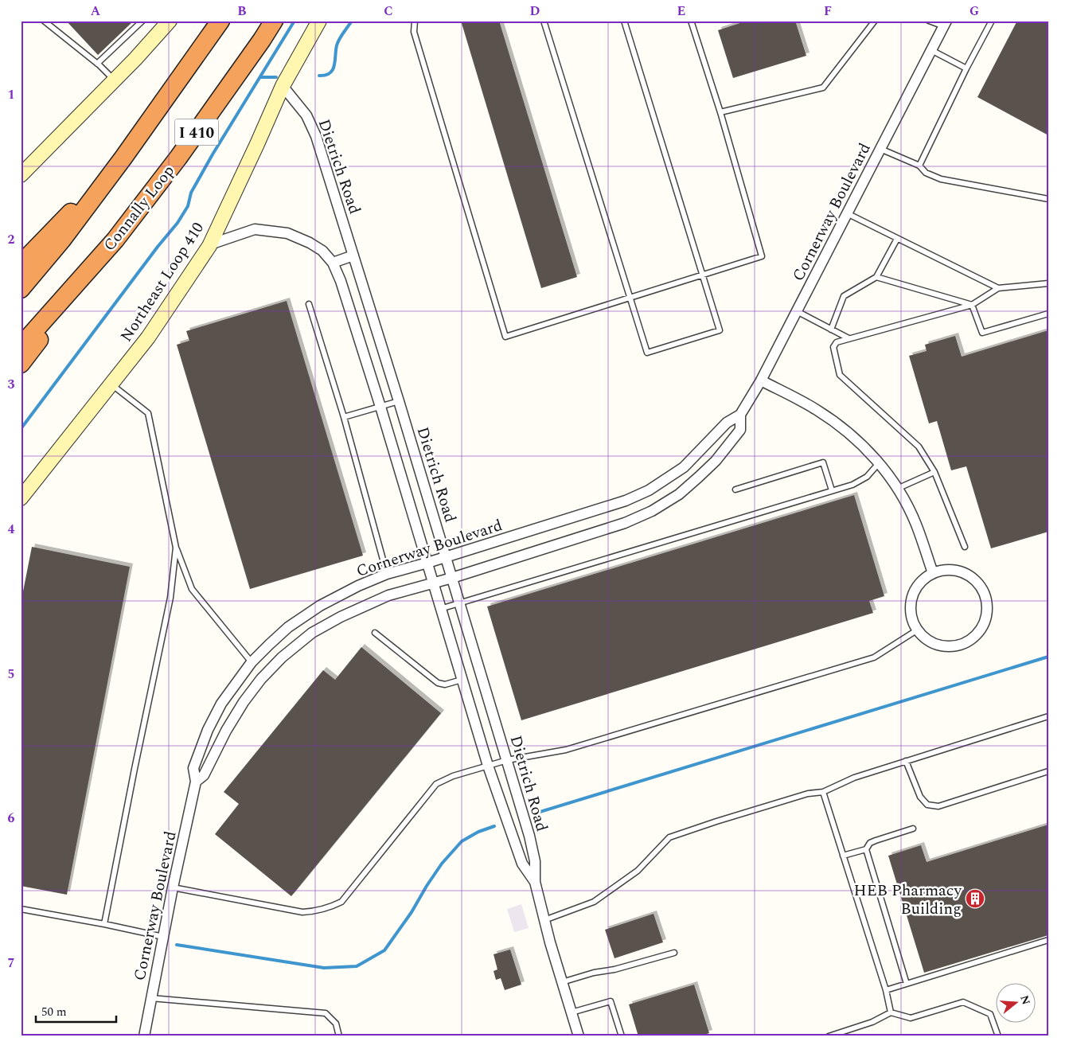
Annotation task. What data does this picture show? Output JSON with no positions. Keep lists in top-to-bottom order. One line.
{"streets":{"highway":["I 410","Connally Loop"],"main road":["Northeast Loop 410"],"street":["Dietrich Road","Cornerway Boulevard"]},"crossings":[["Dietrich Road","Cornerway Boulevard"],["Dietrich Road","Northeast Loop 410"]],"places":{"building":["HEB Pharmacy Building"]},"scale_bar":"50 m","north":"right","grid":{"columns":["A","B","C","D","E","F","G"],"rows":["1","2","3","4","5","6","7"]}}
